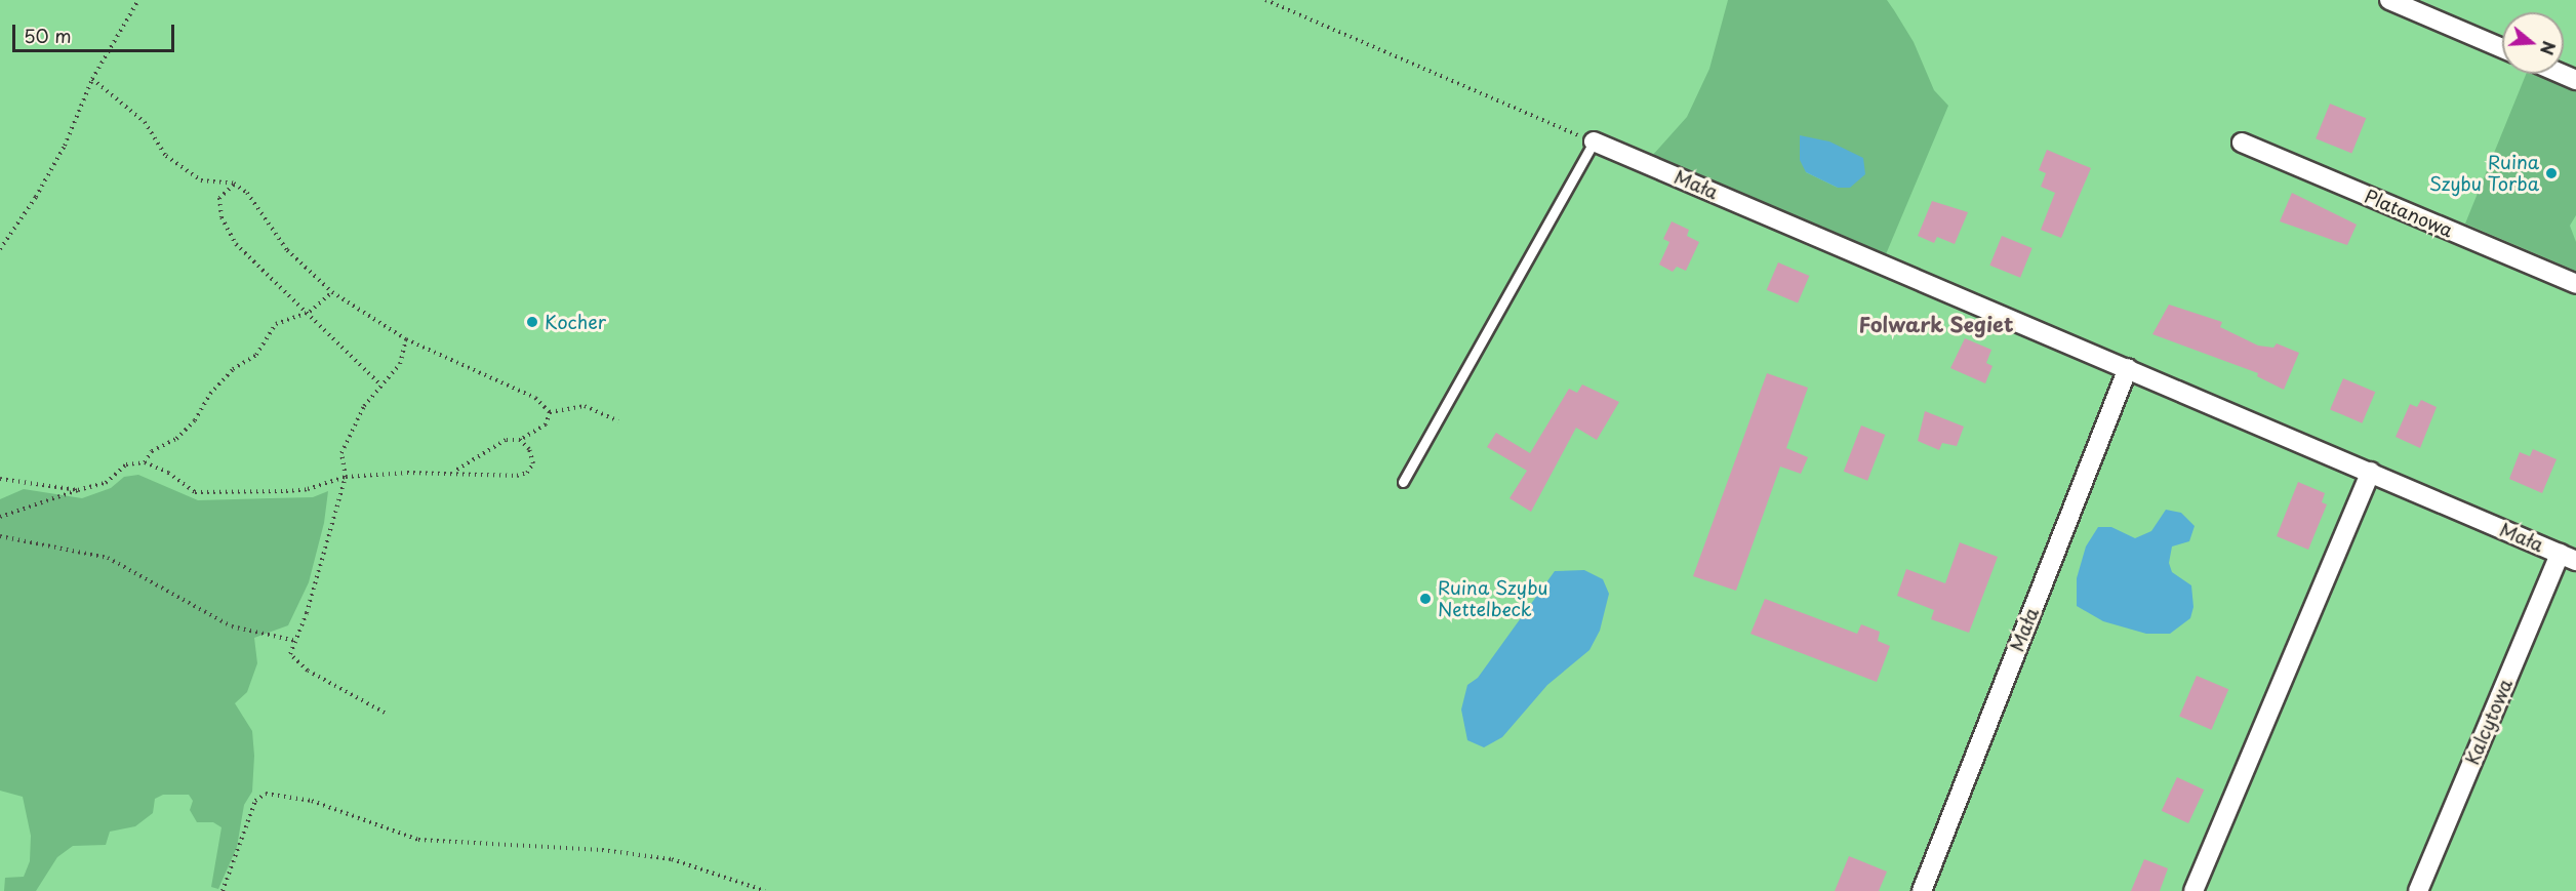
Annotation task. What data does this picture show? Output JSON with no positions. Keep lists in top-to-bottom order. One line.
{"streets":{"street":["Mała","Platanowa","Kalcytowa"]},"crossings":[["Mała","Kalcytowa"]],"districts":["Folwark Segiet"],"places":["Ruina Szybu Torba","Kocher","Ruina Szybu Nettelbeck"],"scale_bar":"50 m","north":"right"}
